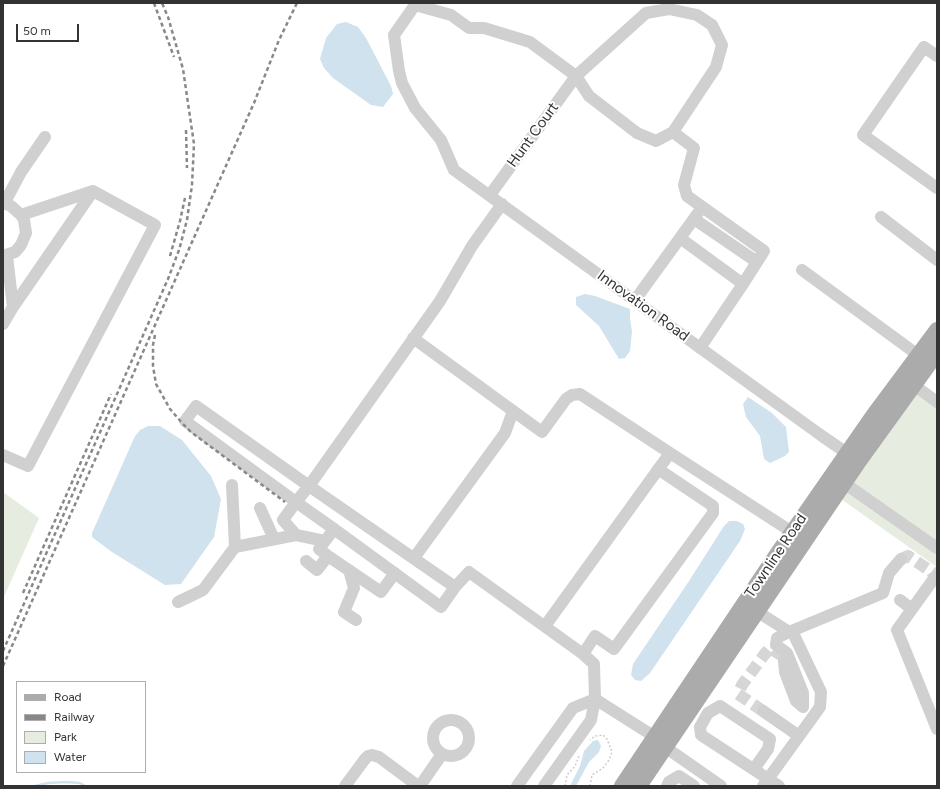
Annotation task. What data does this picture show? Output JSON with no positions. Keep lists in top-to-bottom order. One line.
{"streets":{"main road":["Townline Road"],"street":["Hunt Court","Innovation Road"]},"crossings":[["Hunt Court","Innovation Road"],["Innovation Road","Townline Road"]],"legend":["Road","Railway","Park","Water"],"scale_bar":"50 m"}
